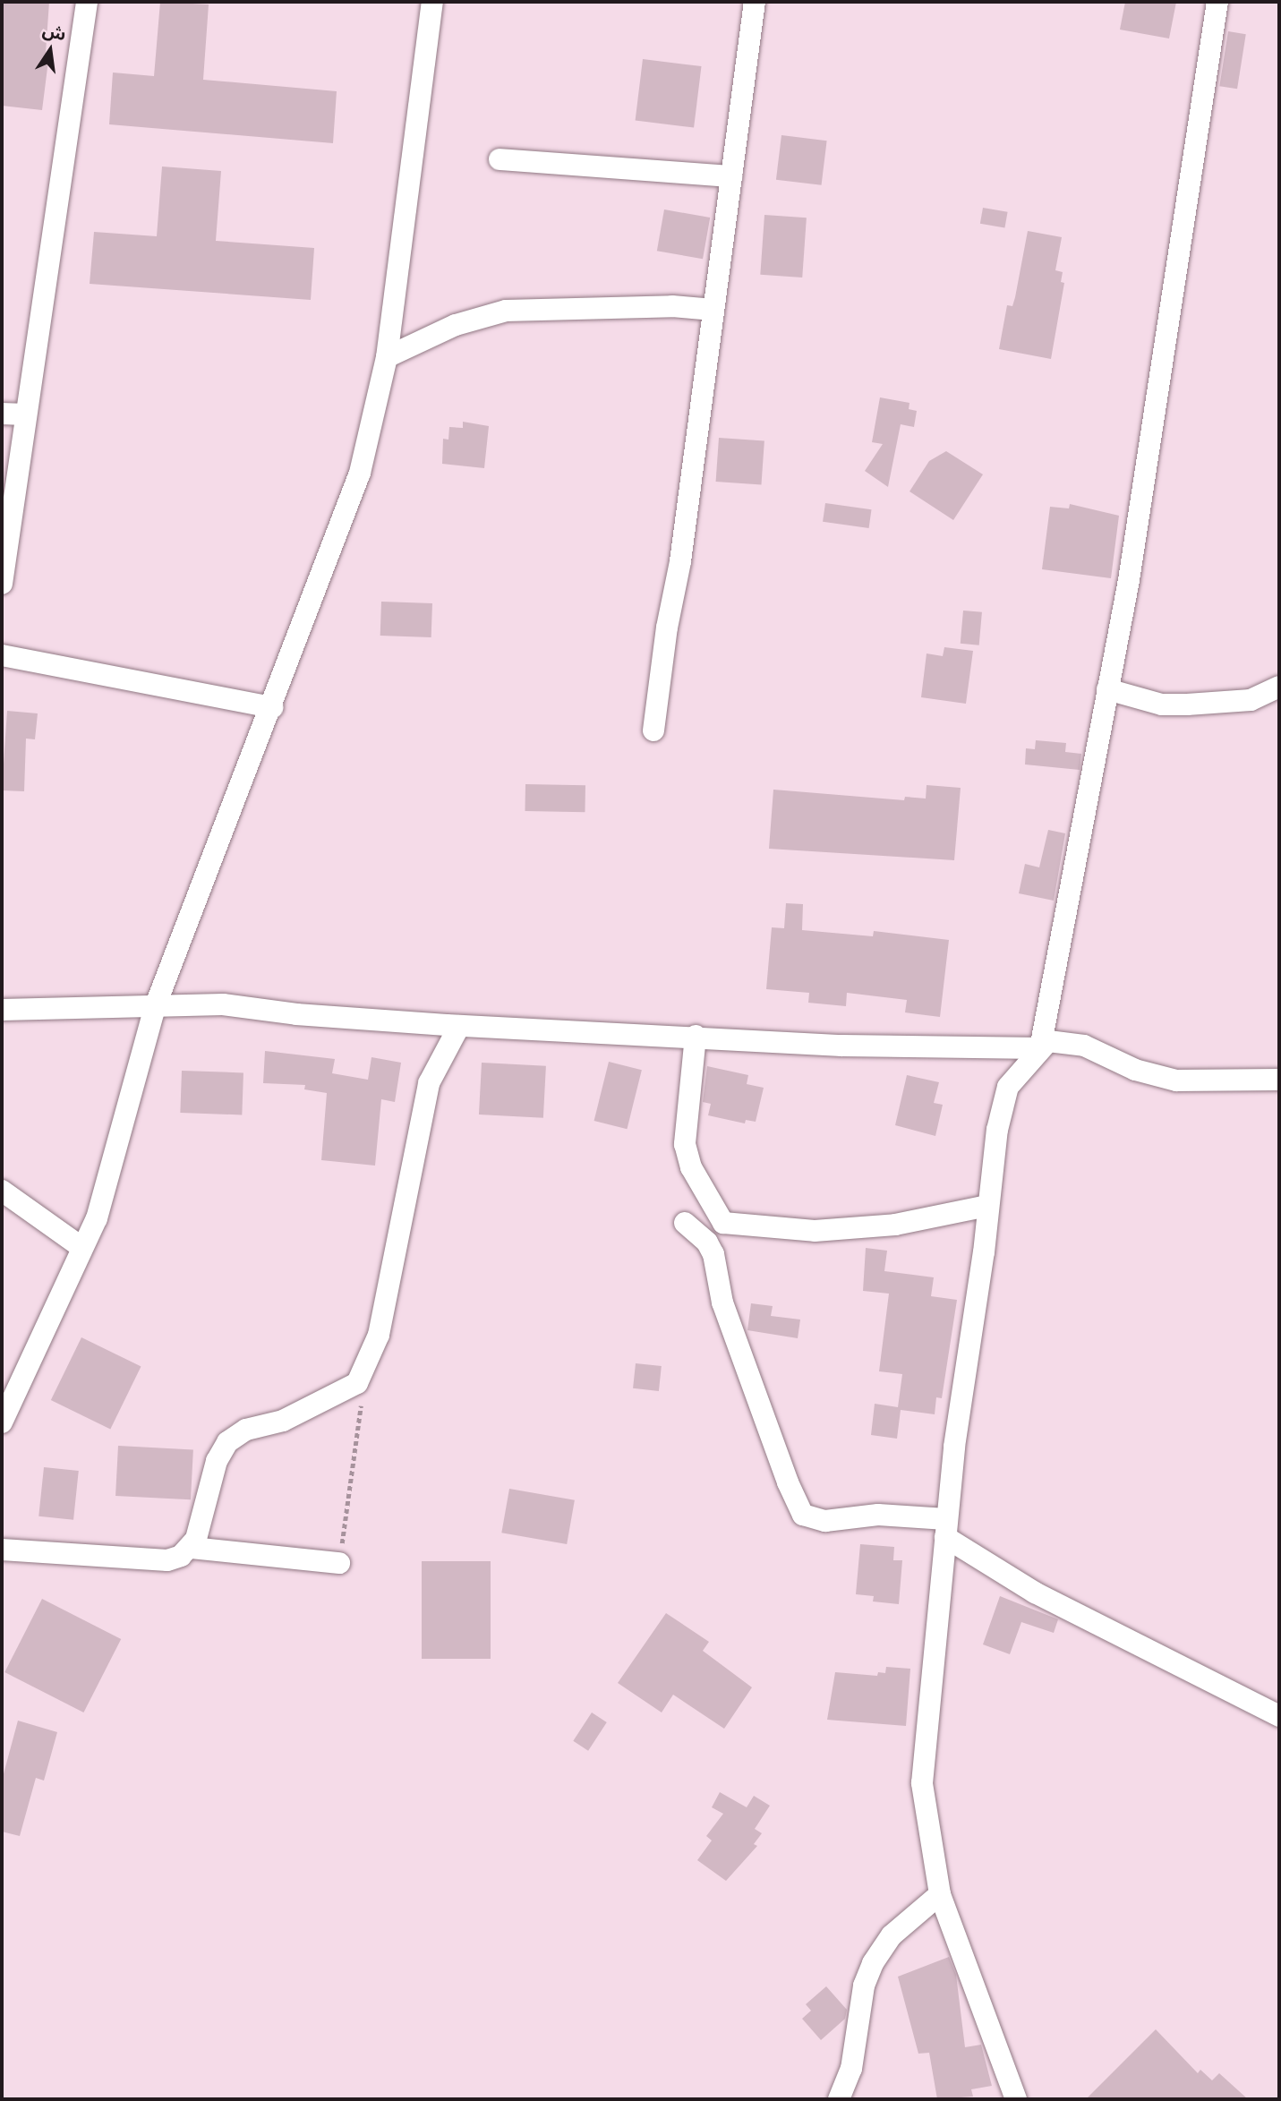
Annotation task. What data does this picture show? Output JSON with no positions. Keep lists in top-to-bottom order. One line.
{"north":"top"}
